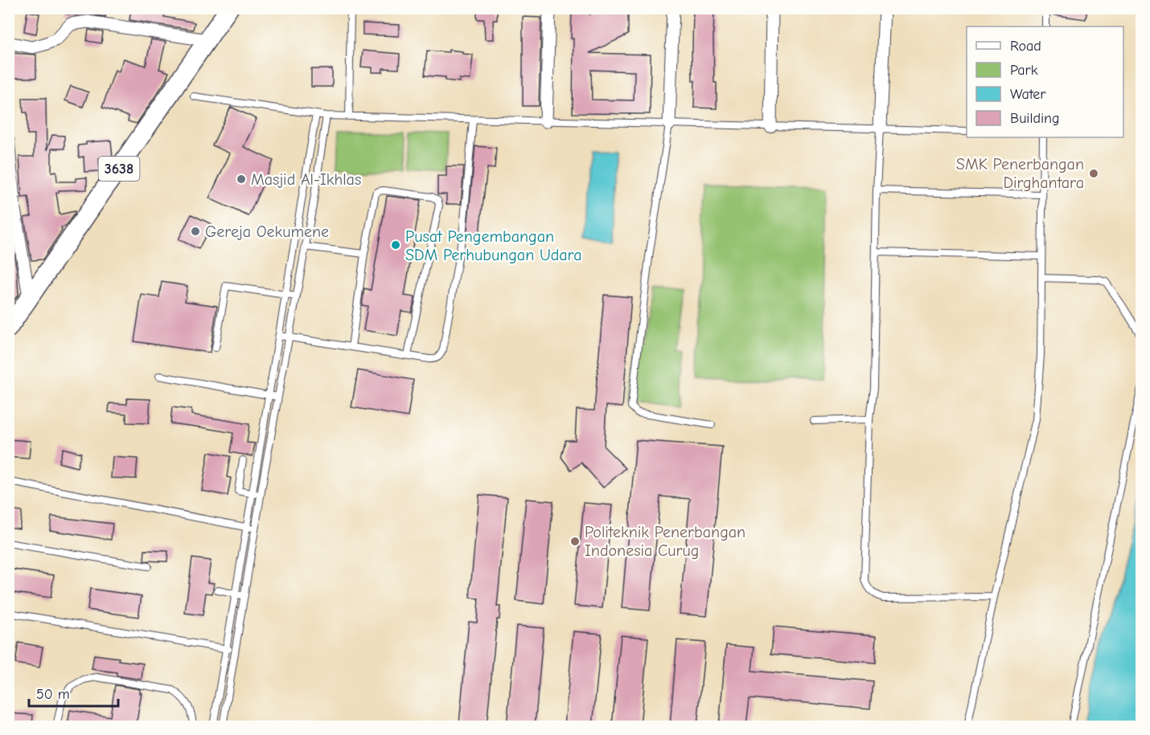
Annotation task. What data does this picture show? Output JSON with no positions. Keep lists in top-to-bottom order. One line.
{"streets":{"main road":["3638"]},"places":["SMK Penerbangan Dirghantara","Masjid Al-Ikhlas","Gereja Oekumene","Pusat Pengembangan SDM Perhubungan Udara","Politeknik Penerbangan Indonesia Curug"],"legend":["Road","Park","Water","Building"],"scale_bar":"50 m"}
